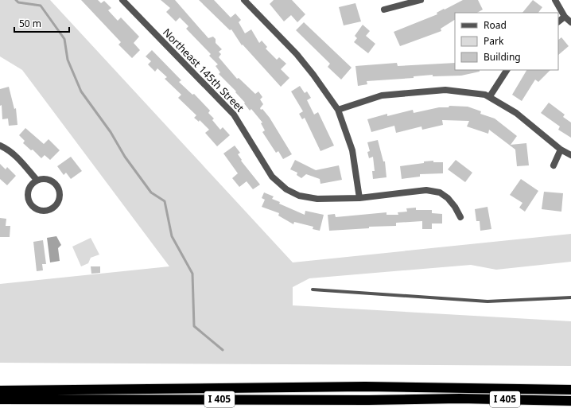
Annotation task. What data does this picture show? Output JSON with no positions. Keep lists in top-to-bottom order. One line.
{"streets":{"highway":["I 405"],"street":["Northeast 145th Street"]},"legend":["Road","Park","Building"],"scale_bar":"50 m"}
